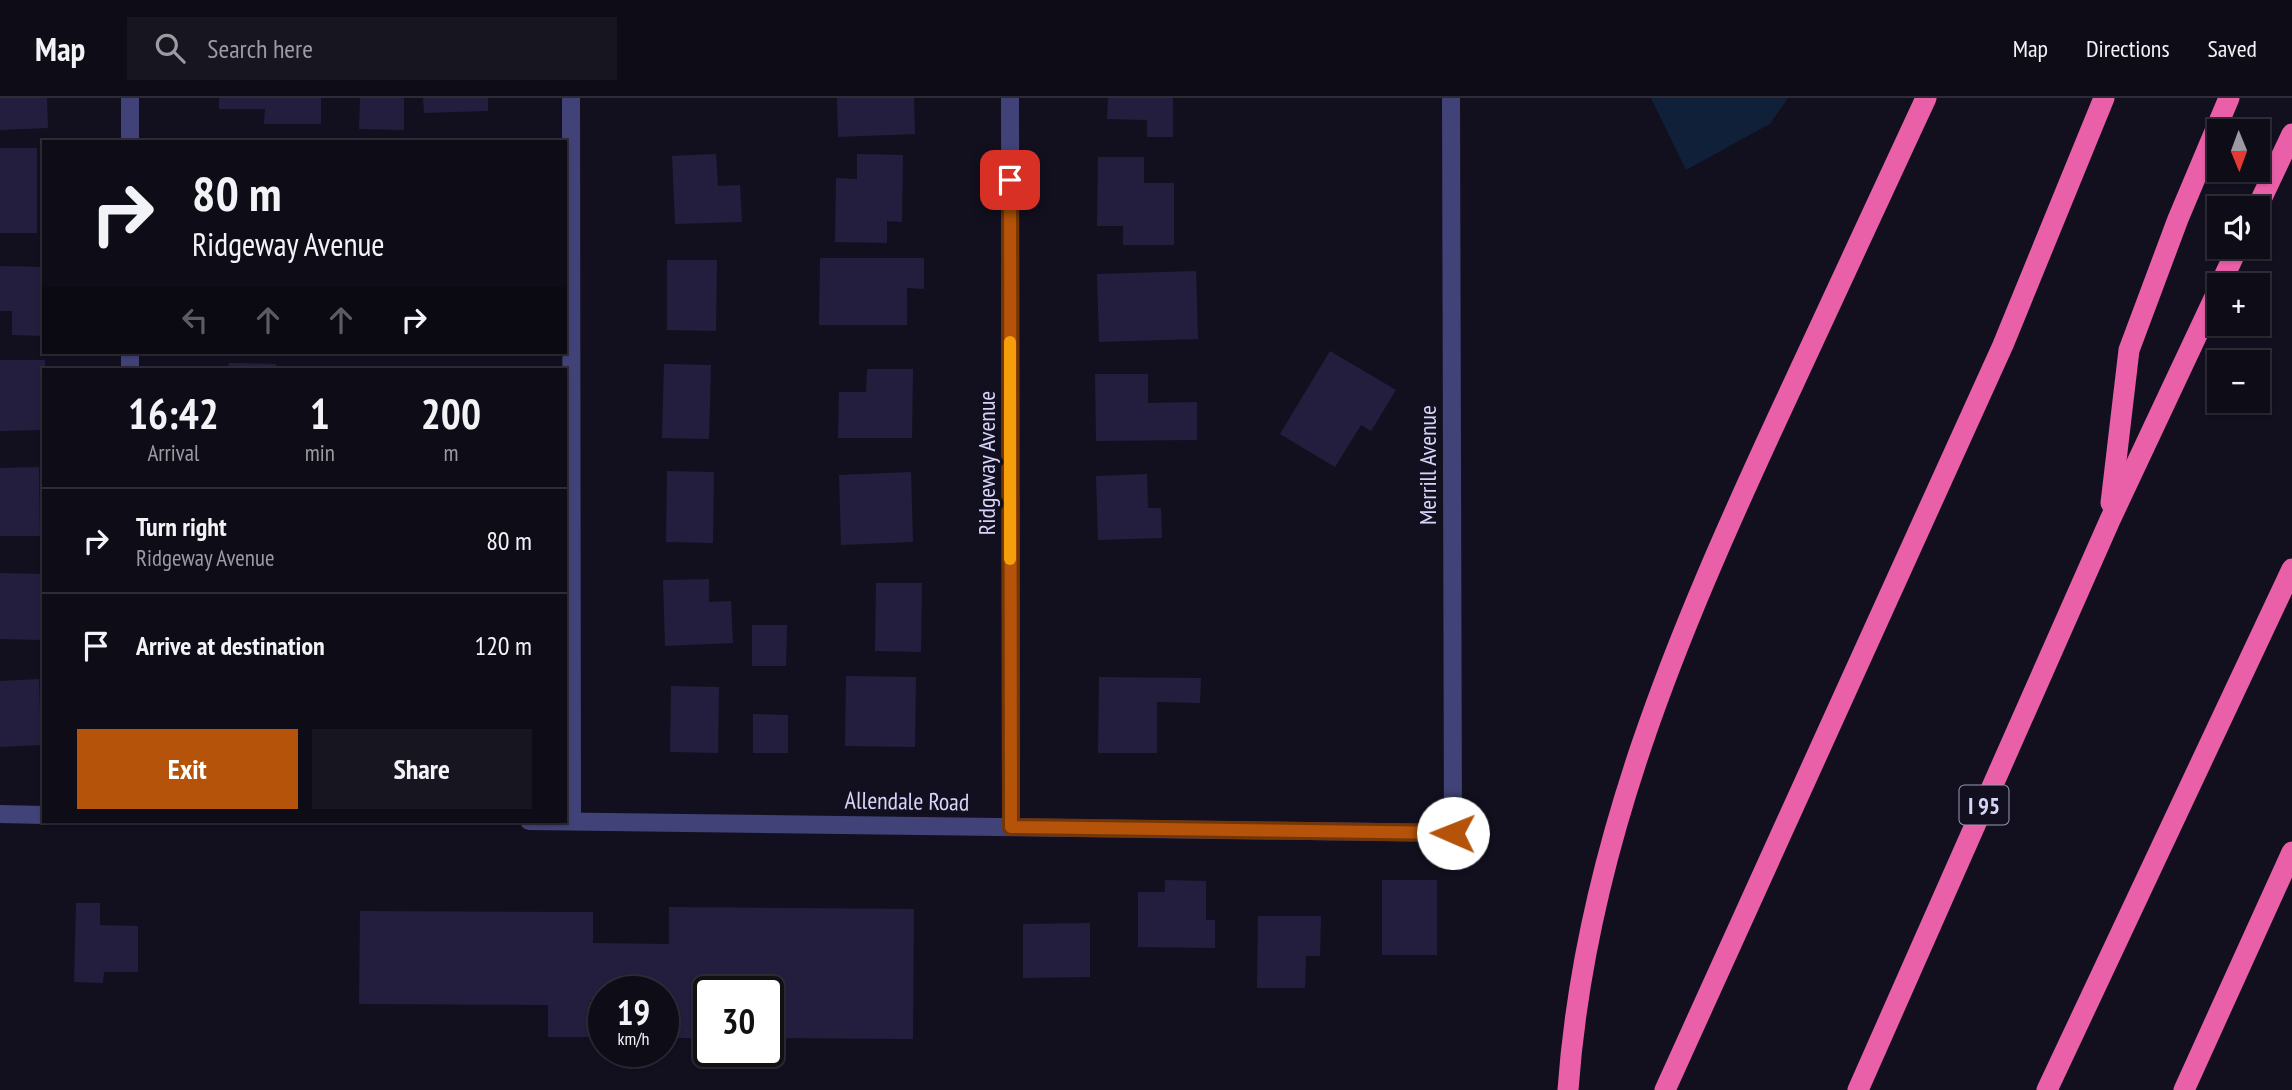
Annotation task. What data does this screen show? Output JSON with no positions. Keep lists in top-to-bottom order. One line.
{"streets":{"highway":["I 95"],"street":["Ridgeway Avenue","Merrill Avenue","Allendale Road"]},"crossings":[["Ridgeway Avenue","Allendale Road"],["Merrill Avenue","Allendale Road"]],"north":"bottom","page":{"header":"Map","search":"Search here","nav":["Map","Directions","Saved"],"map_buttons":["+","−"],"turn":["80 m","Ridgeway Avenue"],"eta":["16:42","Arrival","1","min","200","m"],"list":[{"name":"Turn right","note":"Ridgeway Avenue","value":"80 m"},{"name":"Arrive at destination","value":"120 m"}],"buttons":["Exit","Share"],"speed":"19 km/h","limit":"30"}}
